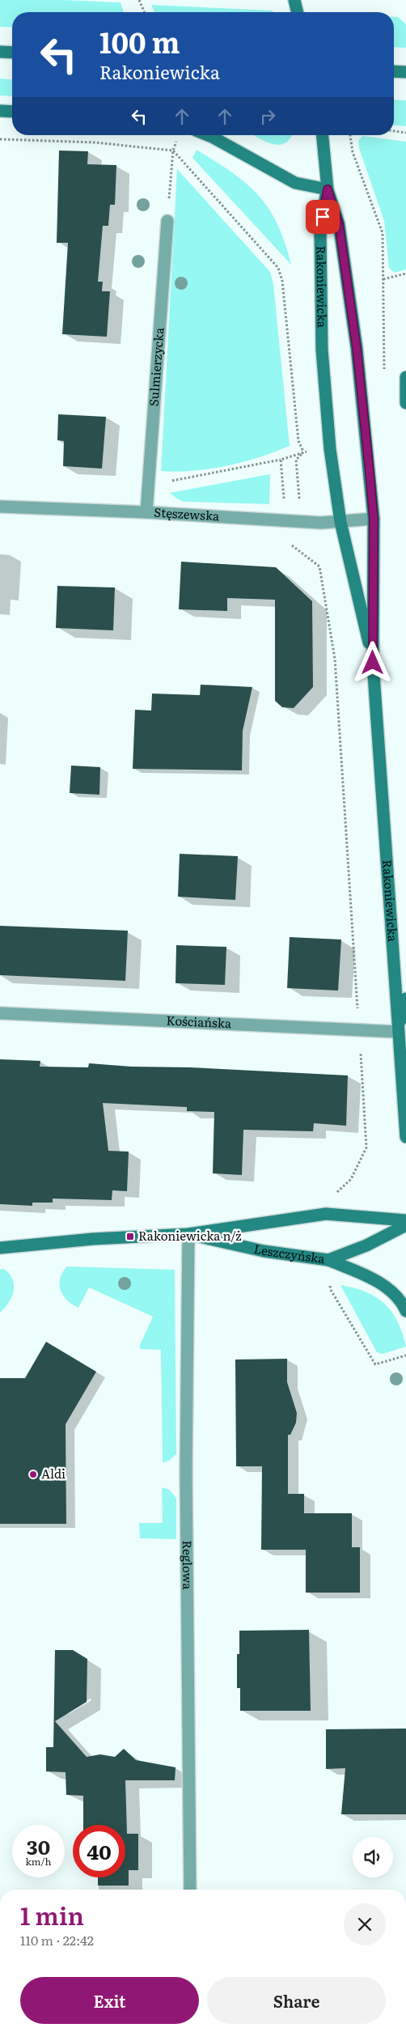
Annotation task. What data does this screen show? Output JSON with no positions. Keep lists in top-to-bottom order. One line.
{"streets":{"street":["Rakoniewicka","Sulmierzycka","Stęszewska","Kościańska","Leszczyńska","Reglowa"]},"crossings":[["Rakoniewicka","Stęszewska"],["Rakoniewicka","Kościańska"],["Sulmierzycka","Stęszewska"],["Leszczyńska","Reglowa"]],"places":{"transit":["Rakoniewicka n/ż"],"other":["Aldi"]},"page":{"turn":["100 m","Rakoniewicka"],"speed":"30 km/h","limit":"40","heading":["1 min","110 m · 22:42"],"buttons":["Exit","Share"]}}
